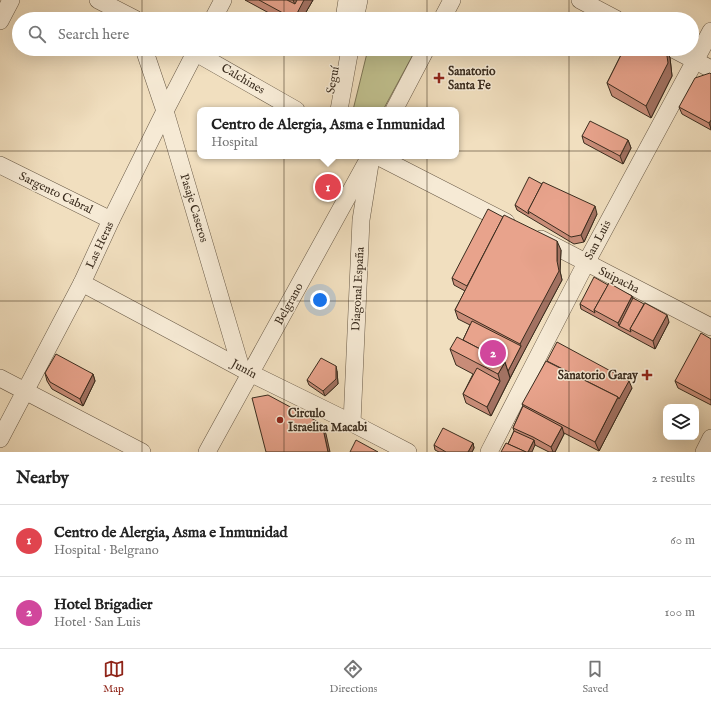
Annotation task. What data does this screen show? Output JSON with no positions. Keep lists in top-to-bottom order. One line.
{"streets":{"street":["Calchines","Seguí","Sargento Cabral","Pasaje Caseros","San Luis","Las Heras","Suipacha","Diagonal España","Belgrano","Junín"]},"crossings":[["Sargento Cabral","Las Heras"],["Pasaje Caseros","Las Heras"],["Pasaje Caseros","Belgrano"],["Pasaje Caseros","Junín"],["San Luis","Suipacha"],["Las Heras","Junín"],["Diagonal España","Junín"],["Belgrano","Junín"]],"places":{"health":["Sanatorio Santa Fe","Sanatorio Garay"],"other":["Circulo Israelita Macabi"]},"page":{"search":"Search here","popup":["Centro de Alergia, Asma e Inmunidad","Hospital"],"pins":["1","2"],"heading":["Nearby","2 results"],"list":[{"mark":"1","name":"Centro de Alergia, Asma e Inmunidad","note":"Hospital · Belgrano","value":"60 m"},{"mark":"2","name":"Hotel Brigadier","note":"Hotel · San Luis","value":"100 m"}],"nav":["Map","Directions","Saved"]}}
